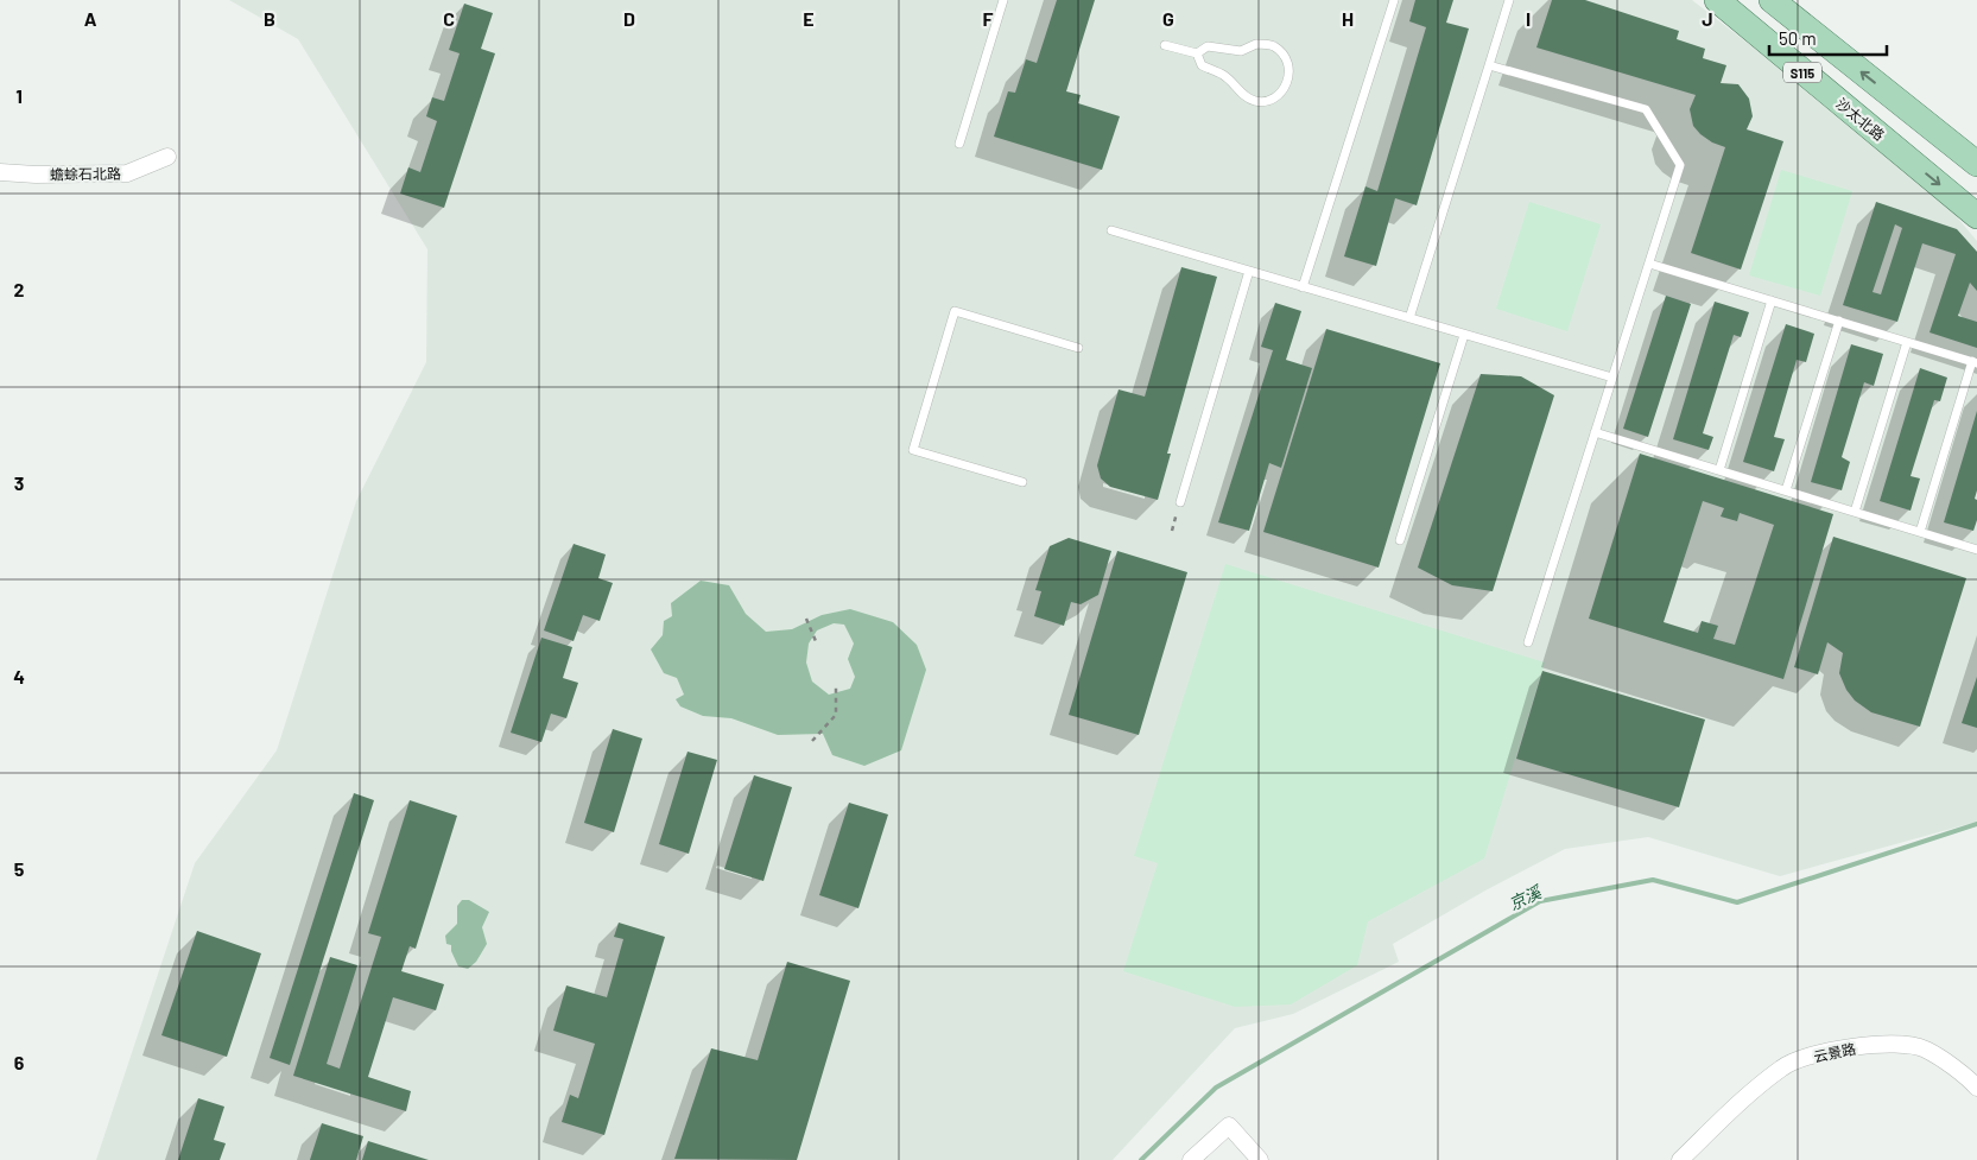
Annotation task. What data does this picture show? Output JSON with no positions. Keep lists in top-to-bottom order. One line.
{"streets":{"main road":["S115","沙太北路"],"street":["蟾蜍石北路","云景路"]},"water":["京溪"],"scale_bar":"50 m","grid":{"columns":["A","B","C","D","E","F","G","H","I","J"],"rows":["1","2","3","4","5","6"]}}
